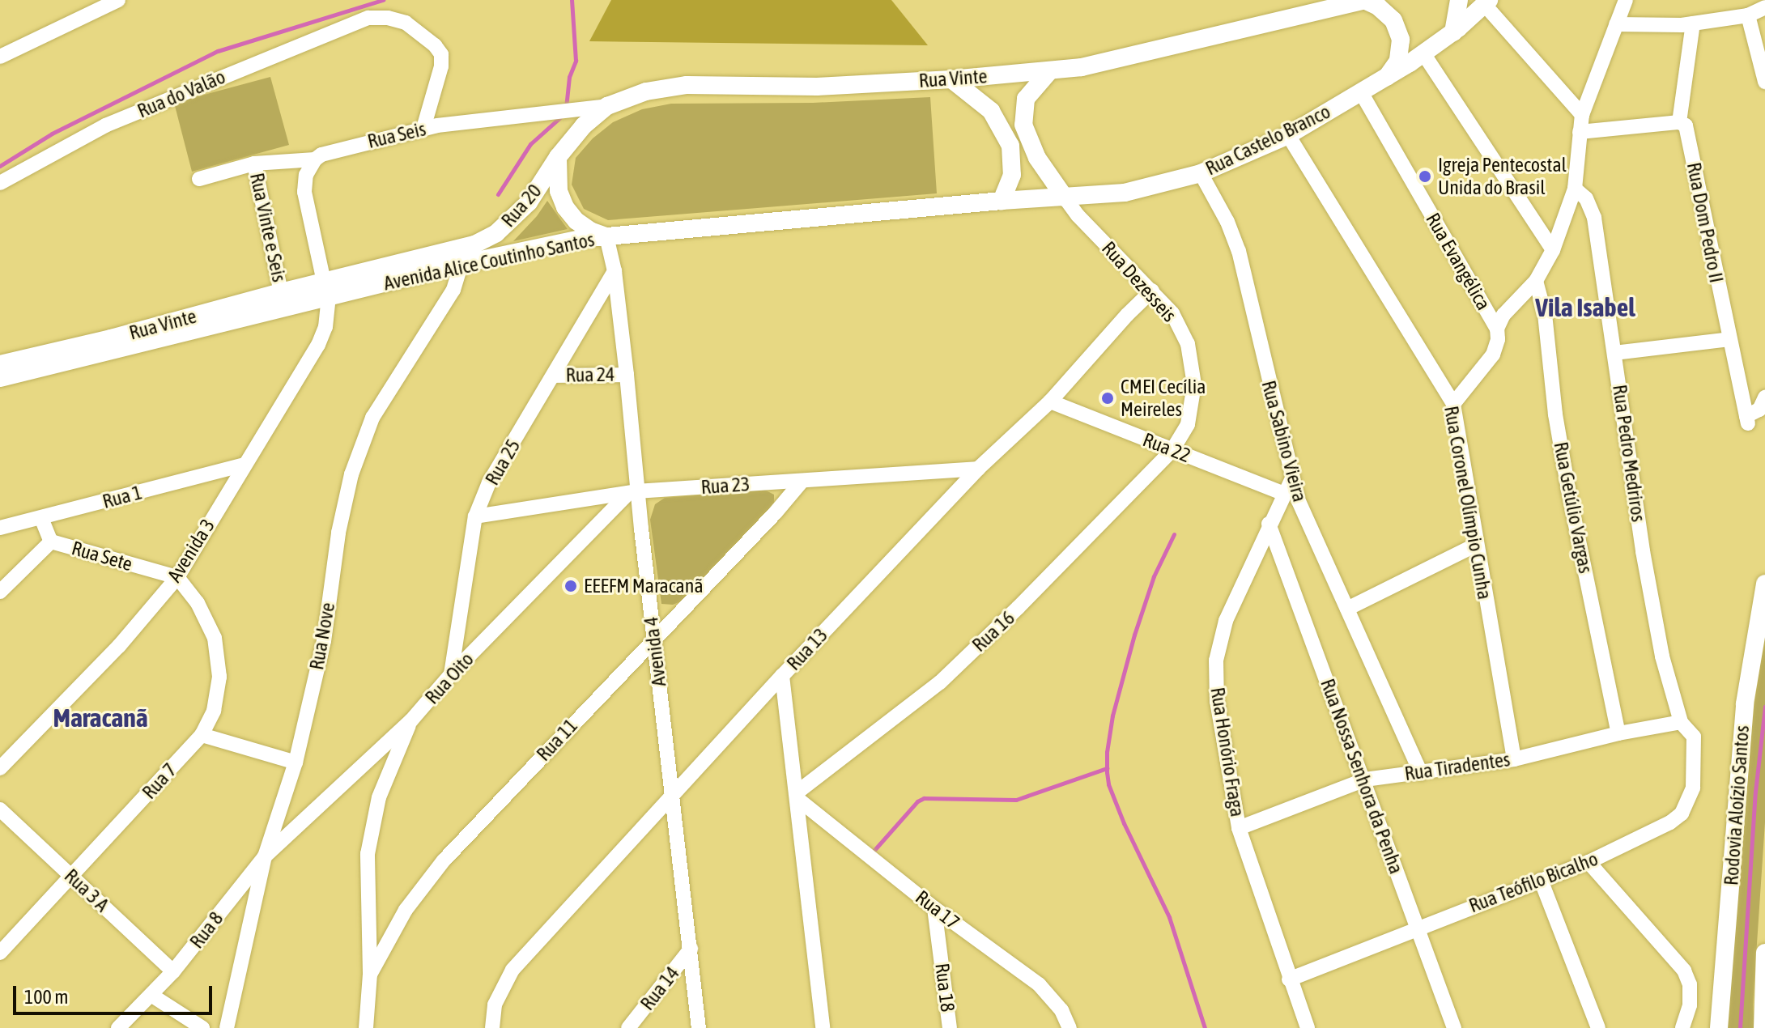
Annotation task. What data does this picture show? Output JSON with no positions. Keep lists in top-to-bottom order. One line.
{"streets":{"main road":["Rua Vinte","Rua Castelo Branco","Rua 20","Avenida Alice Coutinho Santos","Rodovia Aloízio Santos"],"street":["Rua do Valão","Rua Seis","Rua Dom Pedro II","Rua Vinte e Seis","Rua Evangélica","Rua Dezesseis","Rua 24","Rua Sabino Vieira","Rua 22","Rua Pedro Medriros","Rua 25","Rua 23","Rua 1","Rua Coronel Olímpio Cunha","Rua Getúlio Vargas","Avenida 3","Rua Sete","Rua 16","Rua Nove","Rua 13","Avenida 4","Rua Oito","Rua 11","Rua Honório Fraga","Rua Tiradentes","Rua Nossa Senhora da Penha","Rua 7","Rua Teófilo Bicalho","Rua 3 A","Rua 17","Rua 8","Rua 18","Rua 14"]},"crossings":[["Rua Vinte","Rua Seis"],["Rua Vinte","Rua 20"],["Rua Vinte","Rua Vinte e Seis"],["Rua Vinte","Avenida Alice Coutinho Santos"],["Rua Vinte","Avenida 3"],["Rua do Valão","Rua Seis"],["Rua Seis","Rua Vinte e Seis"],["Rua Castelo Branco","Avenida Alice Coutinho Santos"],["Rua Castelo Branco","Rua Evangélica"],["Rua Castelo Branco","Rua Dezesseis"],["Rua Castelo Branco","Rua Sabino Vieira"],["Rua Castelo Branco","Rua Coronel Olímpio Cunha"],["Rua 20","Avenida Alice Coutinho Santos"],["Rua 20","Avenida 3"],["Avenida Alice Coutinho Santos","Rua Dezesseis"],["Avenida Alice Coutinho Santos","Avenida 3"],["Avenida Alice Coutinho Santos","Rua Nove"],["Avenida Alice Coutinho Santos","Avenida 4"],["Rua Dezesseis","Rua 22"],["Rua Dezesseis","Rua 16"],["Rua Dezesseis","Rua 13"],["Rua 24","Rua 25"],["Rua 24","Avenida 4"],["Rua Sabino Vieira","Rua 22"],["Rua Sabino Vieira","Rua Honório Fraga"],["Rua Sabino Vieira","Rua Tiradentes"],["Rua 22","Rua 16"],["Rua 22","Rua 13"],["Rua 22","Rua Honório Fraga"],["Rua Pedro Medriros","Rua Tiradentes"],["Rua Pedro Medriros","Rua Teófilo Bicalho"],["Rua 25","Rua 23"],["Rua 25","Avenida 4"],["Rua 25","Rua Oito"],["Rua 23","Rua 13"],["Rua 23","Avenida 4"],["Rua 23","Rua Oito"],["Rua 23","Rua 11"],["Rua 1","Avenida 3"],["Rua 1","Rua Sete"],["Rua Coronel Olímpio Cunha","Rua Tiradentes"],["Rua Getúlio Vargas","Rua Tiradentes"],["Avenida 3","Rua Sete"],["Avenida 3","Rua 7"],["Rua Sete","Rua 7"],["Rua 16","Rua 17"],["Rua Nove","Rua Oito"],["Rua Nove","Rua 8"],["Rua 13","Avenida 4"],["Avenida 4","Rua Oito"],["Avenida 4","Rua 11"],["Avenida 4","Rua 14"],["Rua Oito","Rua 8"],["Rua Honório Fraga","Rua Tiradentes"],["Rua Honório Fraga","Rua Nossa Senhora da Penha"],["Rua Honório Fraga","Rua Teófilo Bicalho"],["Rua Tiradentes","Rua Nossa Senhora da Penha"],["Rua Tiradentes","Rua Teófilo Bicalho"],["Rua Nossa Senhora da Penha","Rua Teófilo Bicalho"],["Rua 7","Rua 3 A"],["Rua 3 A","Rua 8"],["Rua 17","Rua 18"]],"districts":["Vila Isabel","Maracanã"],"places":["Igreja Pentecostal Unida do Brasil","CMEI Cecília Meireles","EEEFM Maracanã"],"scale_bar":"100 m"}
